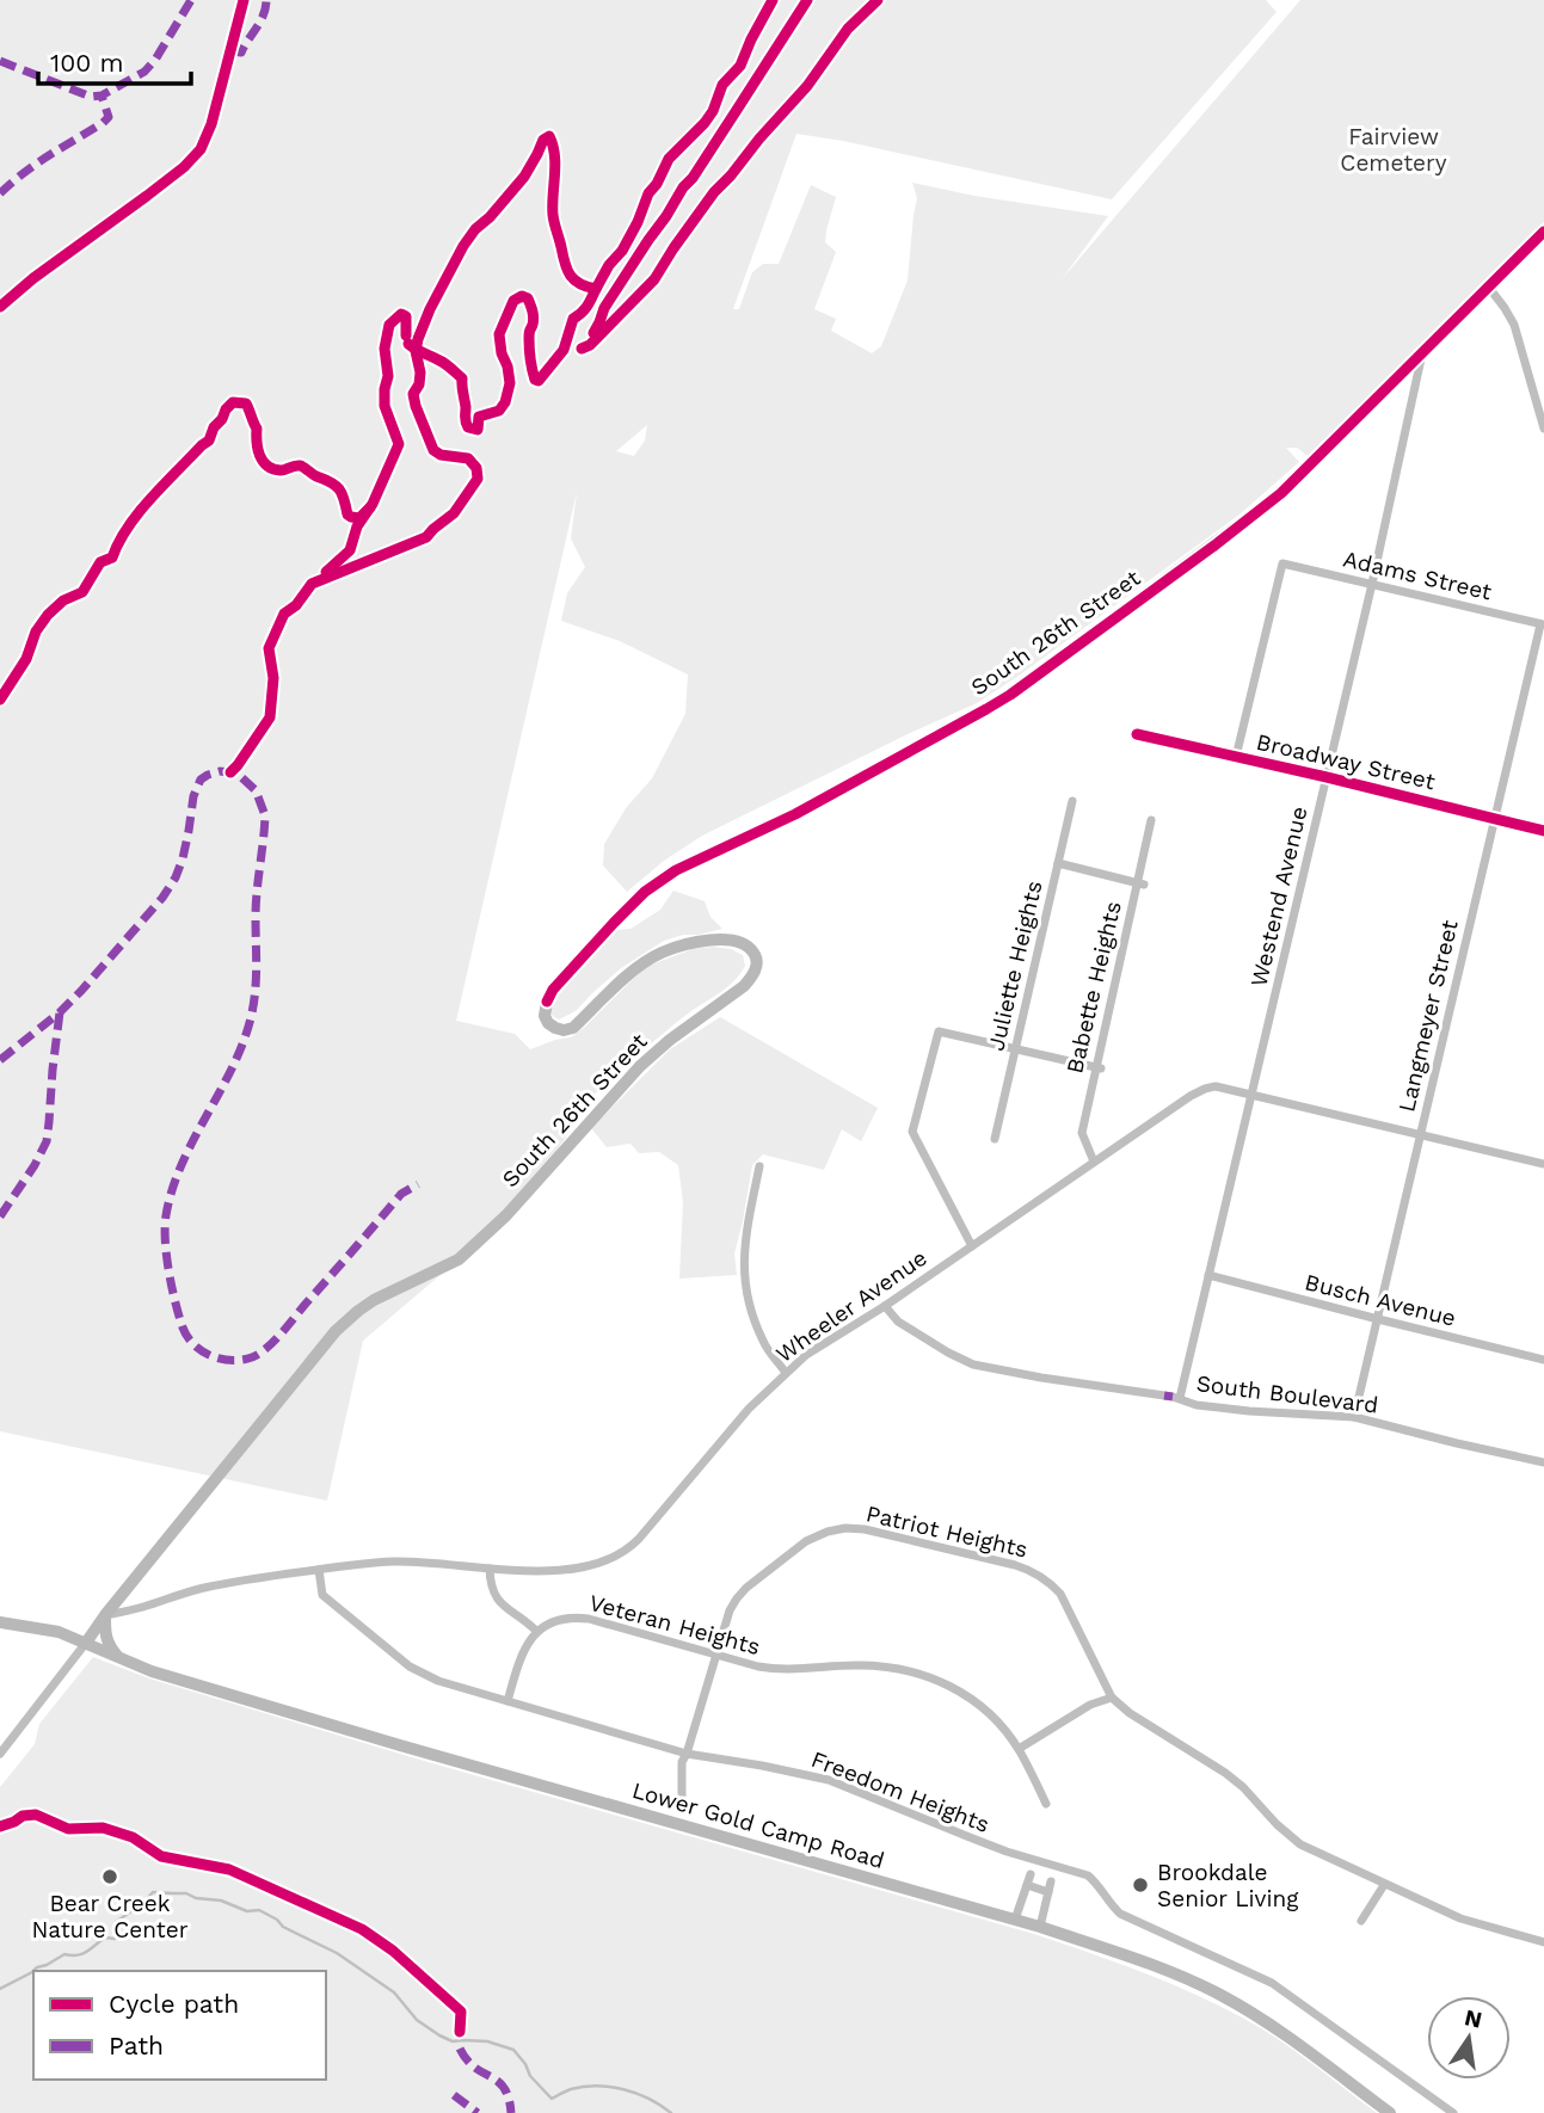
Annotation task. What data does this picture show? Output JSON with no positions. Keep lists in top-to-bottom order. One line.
{"streets":{"street":["Adams Street","South 26th Street","Broadway Street","Westend Avenue","Juliette Heights","Babette Heights","Langmeyer Street","Busch Avenue","Wheeler Avenue","South Boulevard","Patriot Heights","Veteran Heights","Freedom Heights","Lower Gold Camp Road"]},"crossings":[["Adams Street","Broadway Street"],["Adams Street","Westend Avenue"],["Adams Street","Langmeyer Street"],["South 26th Street","Westend Avenue"],["South 26th Street","Wheeler Avenue"],["South 26th Street","Lower Gold Camp Road"],["Broadway Street","Westend Avenue"],["Broadway Street","Langmeyer Street"],["Westend Avenue","Busch Avenue"],["Westend Avenue","Wheeler Avenue"],["Westend Avenue","South Boulevard"],["Babette Heights","Wheeler Avenue"],["Langmeyer Street","Busch Avenue"],["Langmeyer Street","Wheeler Avenue"],["Langmeyer Street","South Boulevard"],["Wheeler Avenue","South Boulevard"],["Wheeler Avenue","Freedom Heights"],["Patriot Heights","Veteran Heights"],["Patriot Heights","Freedom Heights"]],"parks":["Fairview Cemetery"],"places":["Bear Creek Nature Center","Brookdale Senior Living"],"legend":["Cycle path","Path"],"scale_bar":"100 m","north":"top"}
